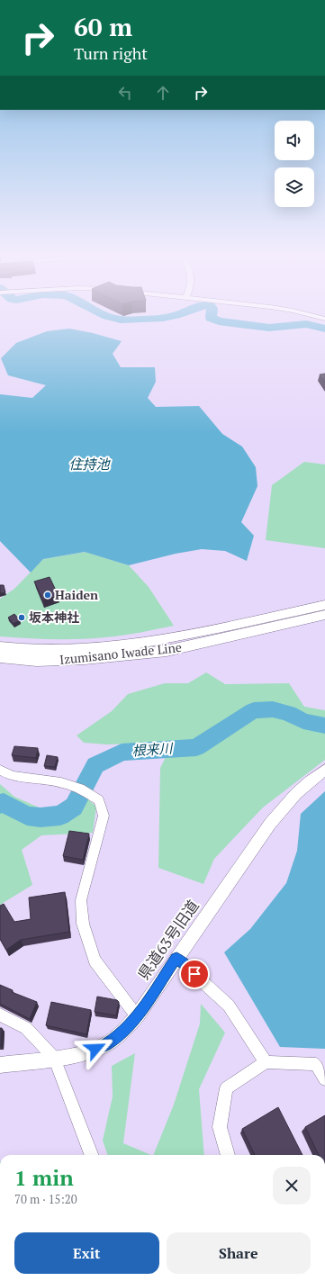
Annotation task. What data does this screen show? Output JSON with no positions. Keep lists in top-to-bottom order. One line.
{"streets":{"main road":["Izumisano Iwade Line"],"street":["県道63号旧道"]},"water":["住持池","根来川"],"places":["Haiden","坂本神社"],"page":{"turn":["60 m","Turn right"],"heading":["1 min","70 m · 15:20"],"buttons":["Exit","Share"]}}
